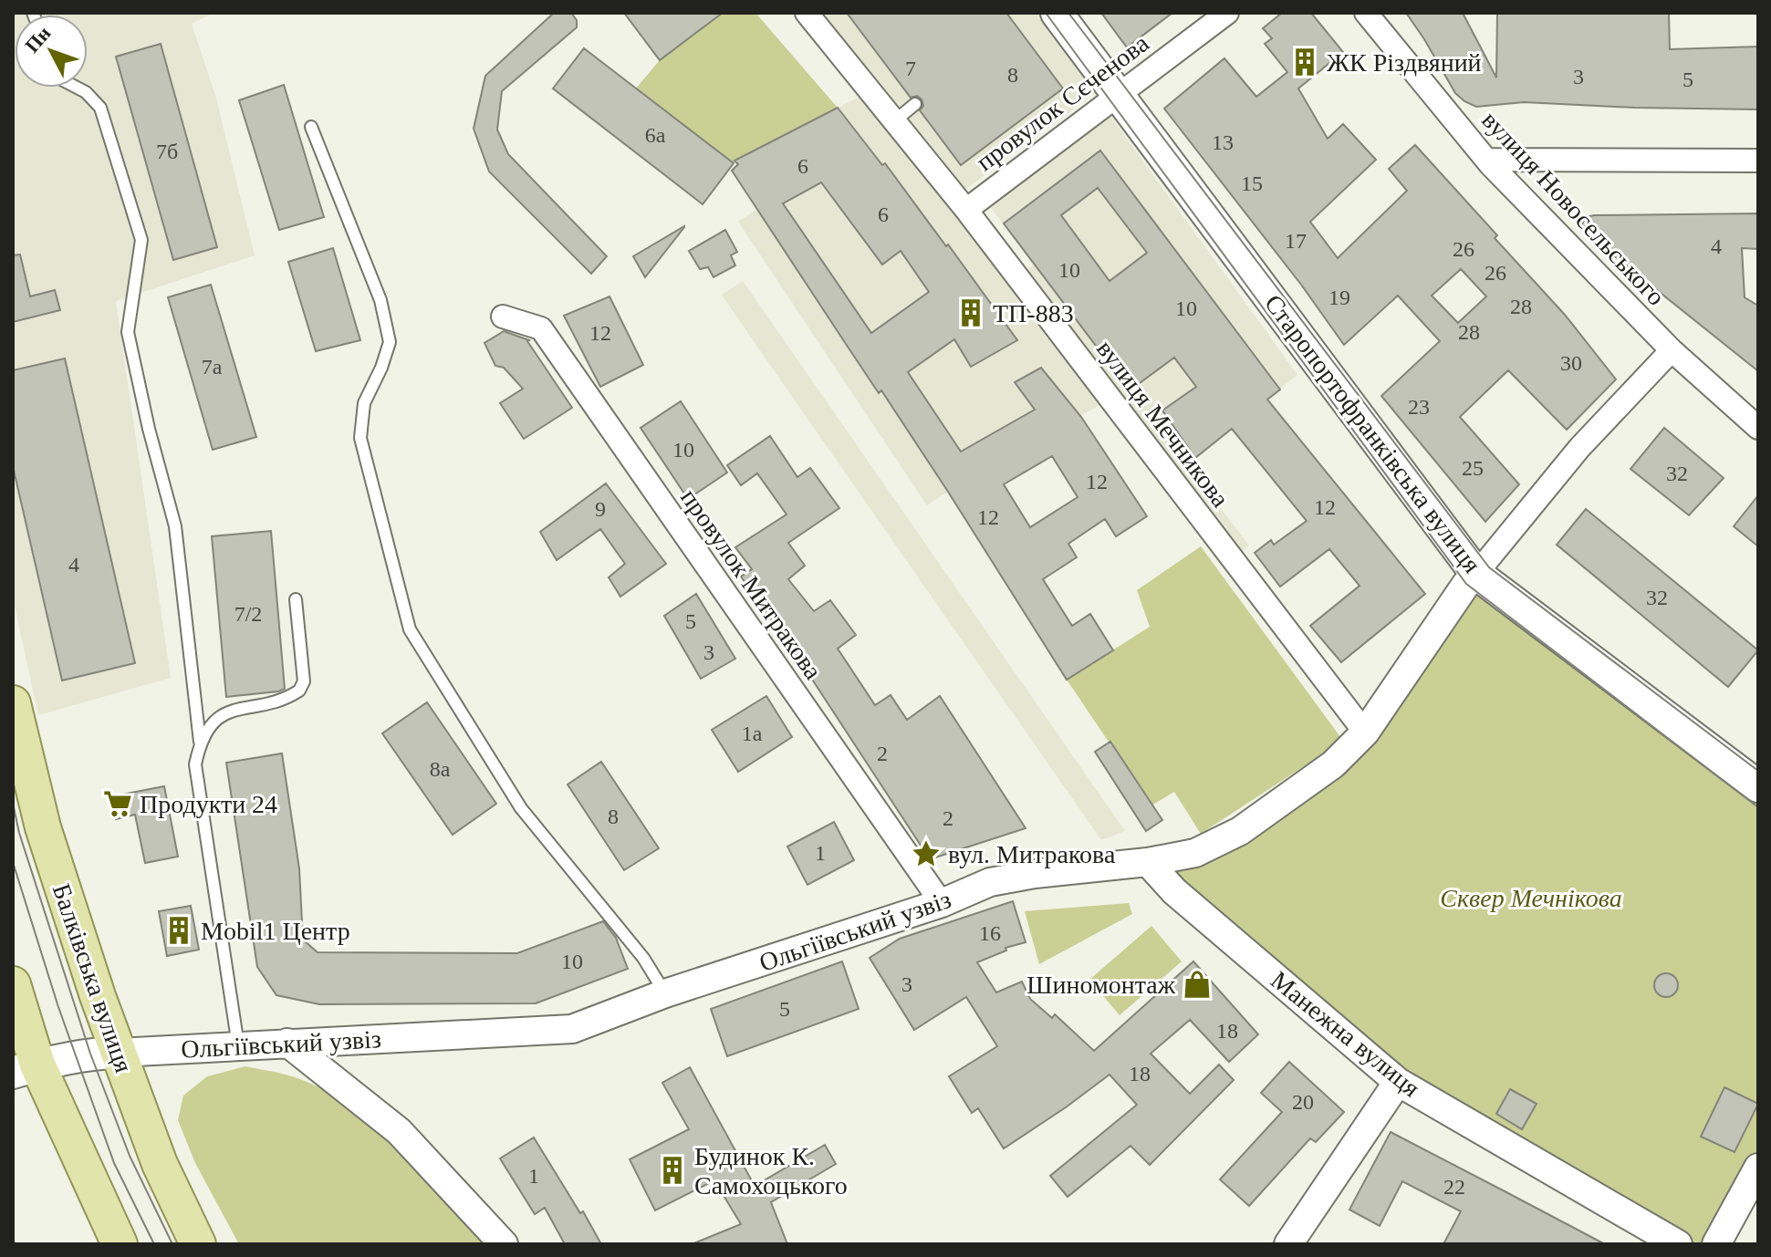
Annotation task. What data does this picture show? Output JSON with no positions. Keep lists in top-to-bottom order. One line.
{"streets":{"main road":["Старопортофранківська вулиця","Балківська вулиця"],"street":["провулок Сєченова","вулиця Новосельського","вулиця Мечникова","провулок Митракова","Ольгіївський узвіз","Манежна вулиця"]},"crossings":[["провулок Сєченова","вулиця Мечникова"],["провулок Сєченова","Старопортофранківська вулиця"],["вулиця Мечникова","Ольгіївський узвіз"],["Старопортофранківська вулиця","Ольгіївський узвіз"],["провулок Митракова","Ольгіївський узвіз"],["Ольгіївський узвіз","Балківська вулиця"],["Ольгіївський узвіз","Манежна вулиця"]],"parks":["Сквер Мечнікова"],"places":{"building":["ЖК Різдвяний","ТП-883","Mobil1 Центр","Будинок К. Самохоцького"],"supermarket":["Продукти 24"],"place":["вул. Митракова"],"shop":["Шиномонтаж"]},"house_numbers":["7","8","3","5","6а","13","7б","6","15","6","17","4","26","10","26","19","28","10","28","12","30","7а","23","10","25","32","12","12","9","12","4","32","7/2","5","3","1а","2","8а","8","2","1","16","10","3","5","18","18","20","1","22"],"north":"top left"}
